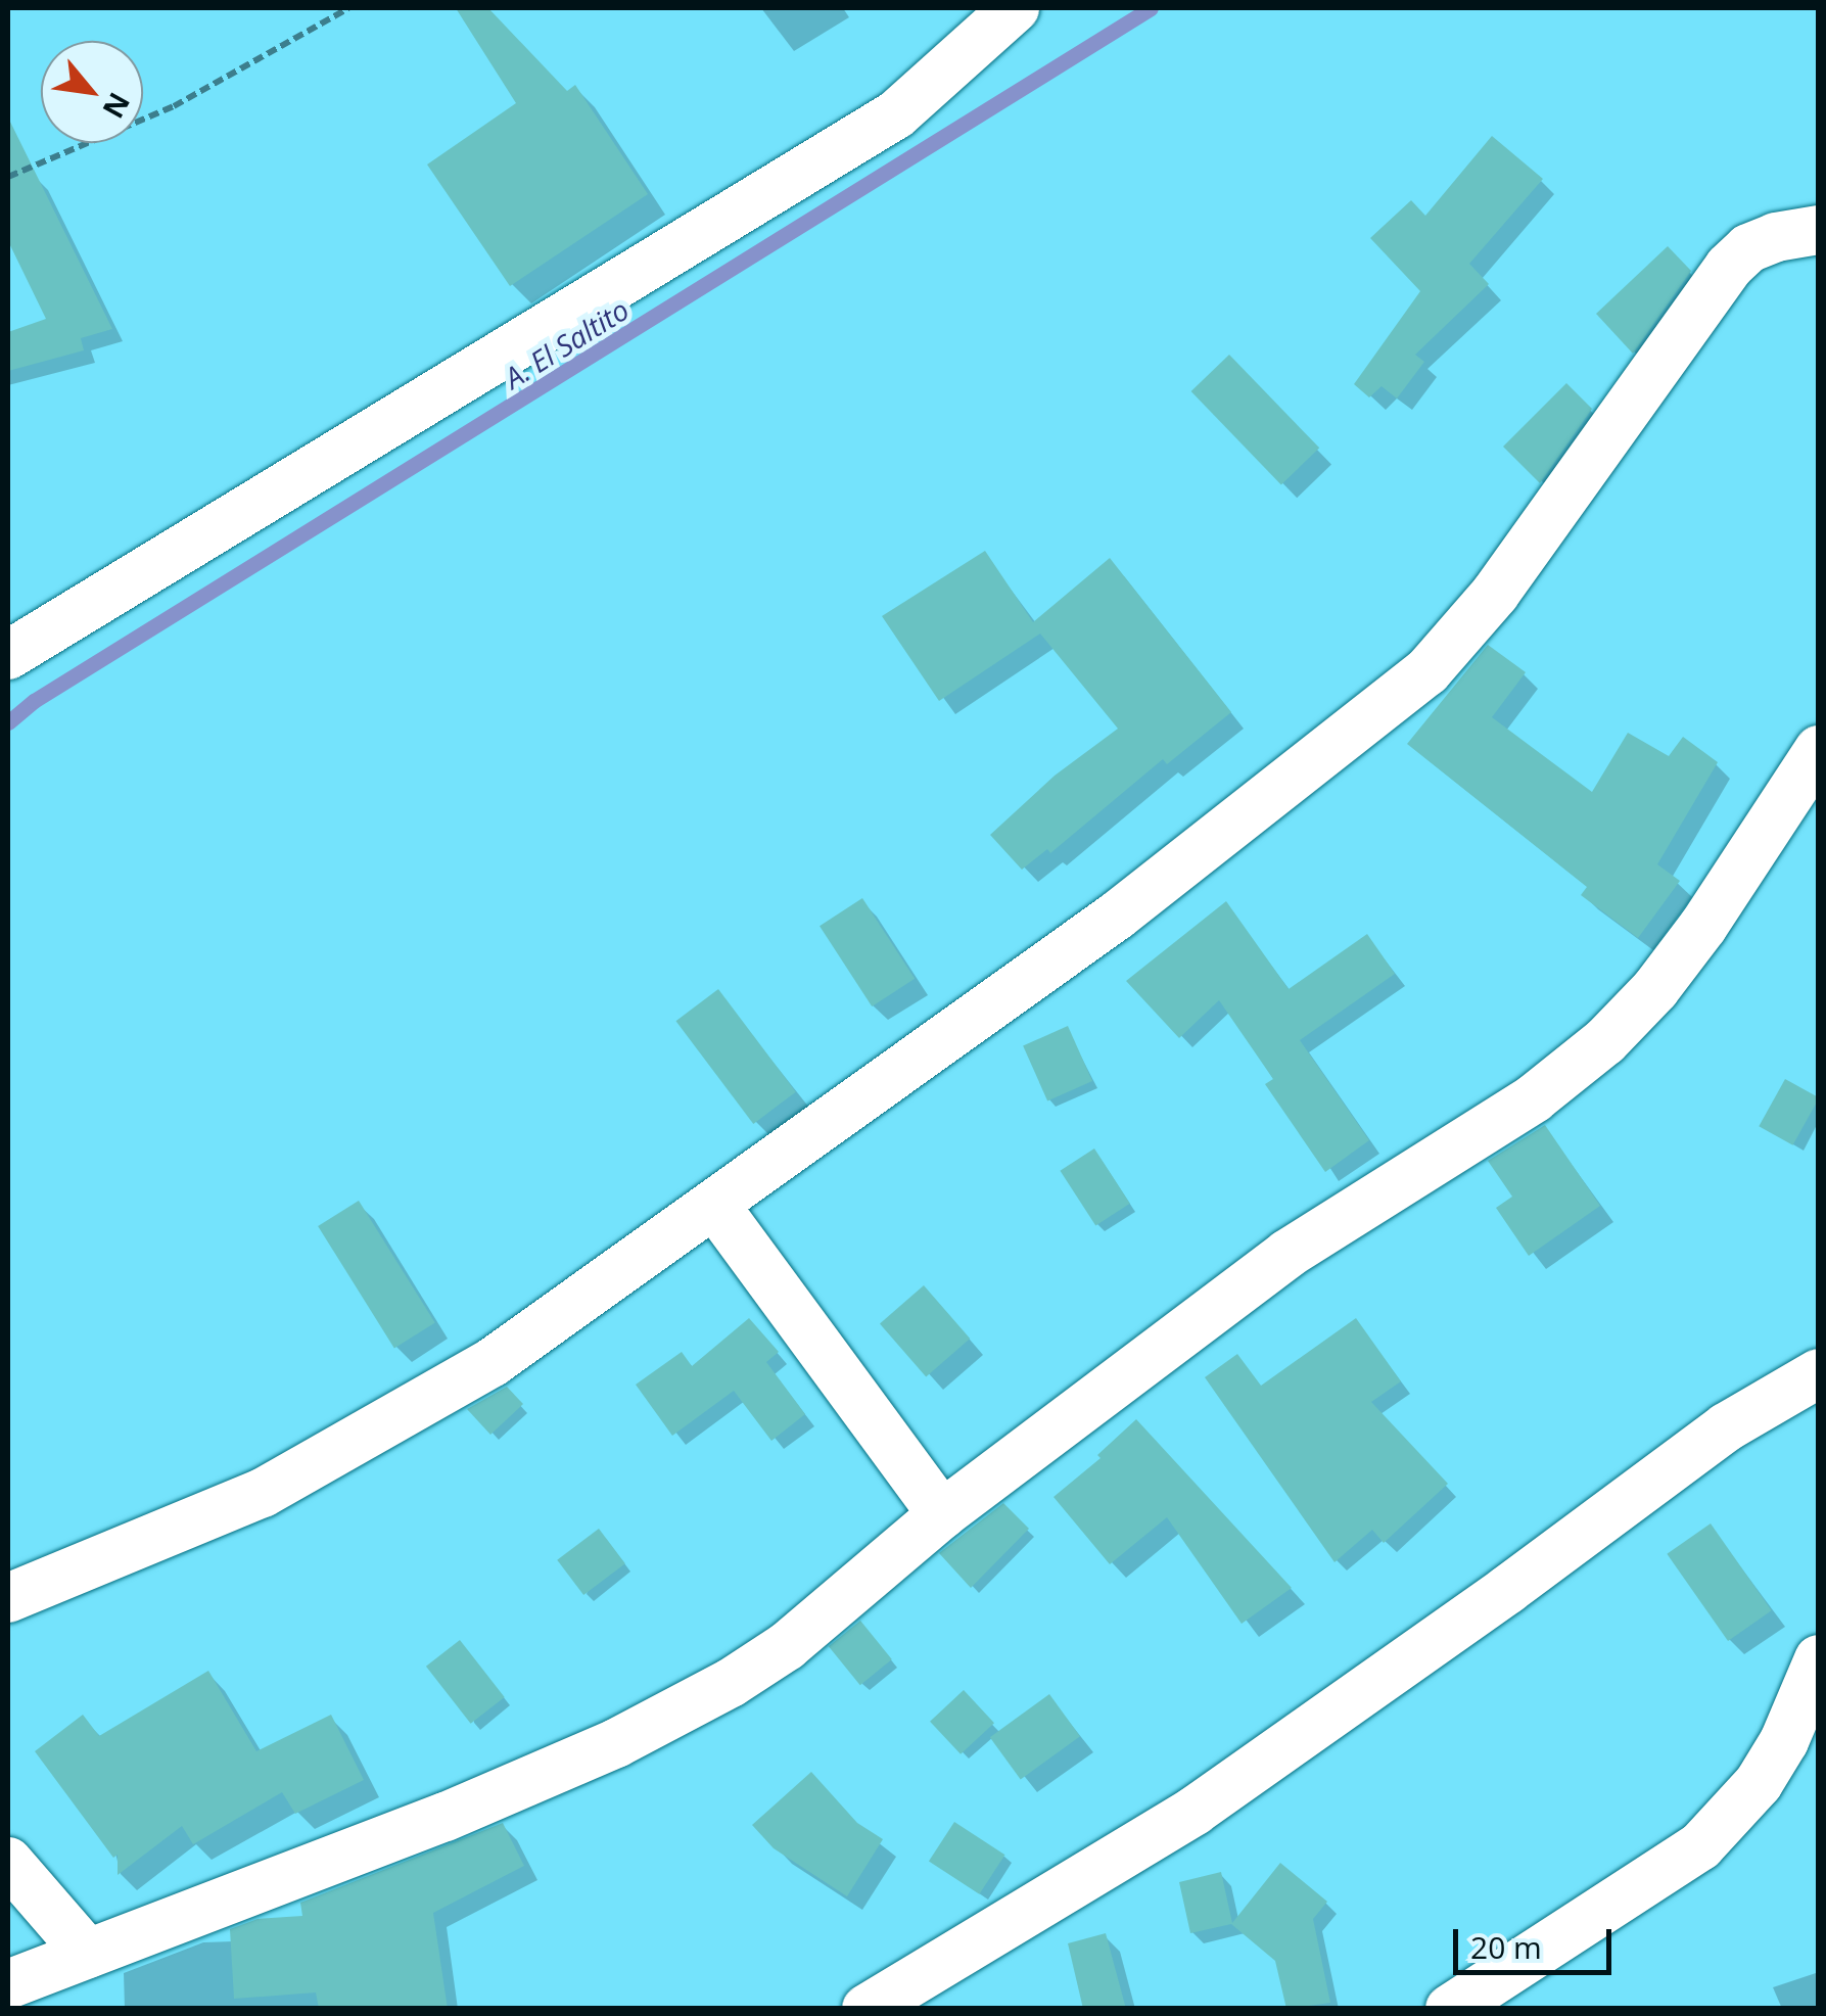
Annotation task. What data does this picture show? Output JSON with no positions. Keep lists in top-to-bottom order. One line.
{"water":["A. El Saltito"],"scale_bar":"20 m","north":"bottom right"}
